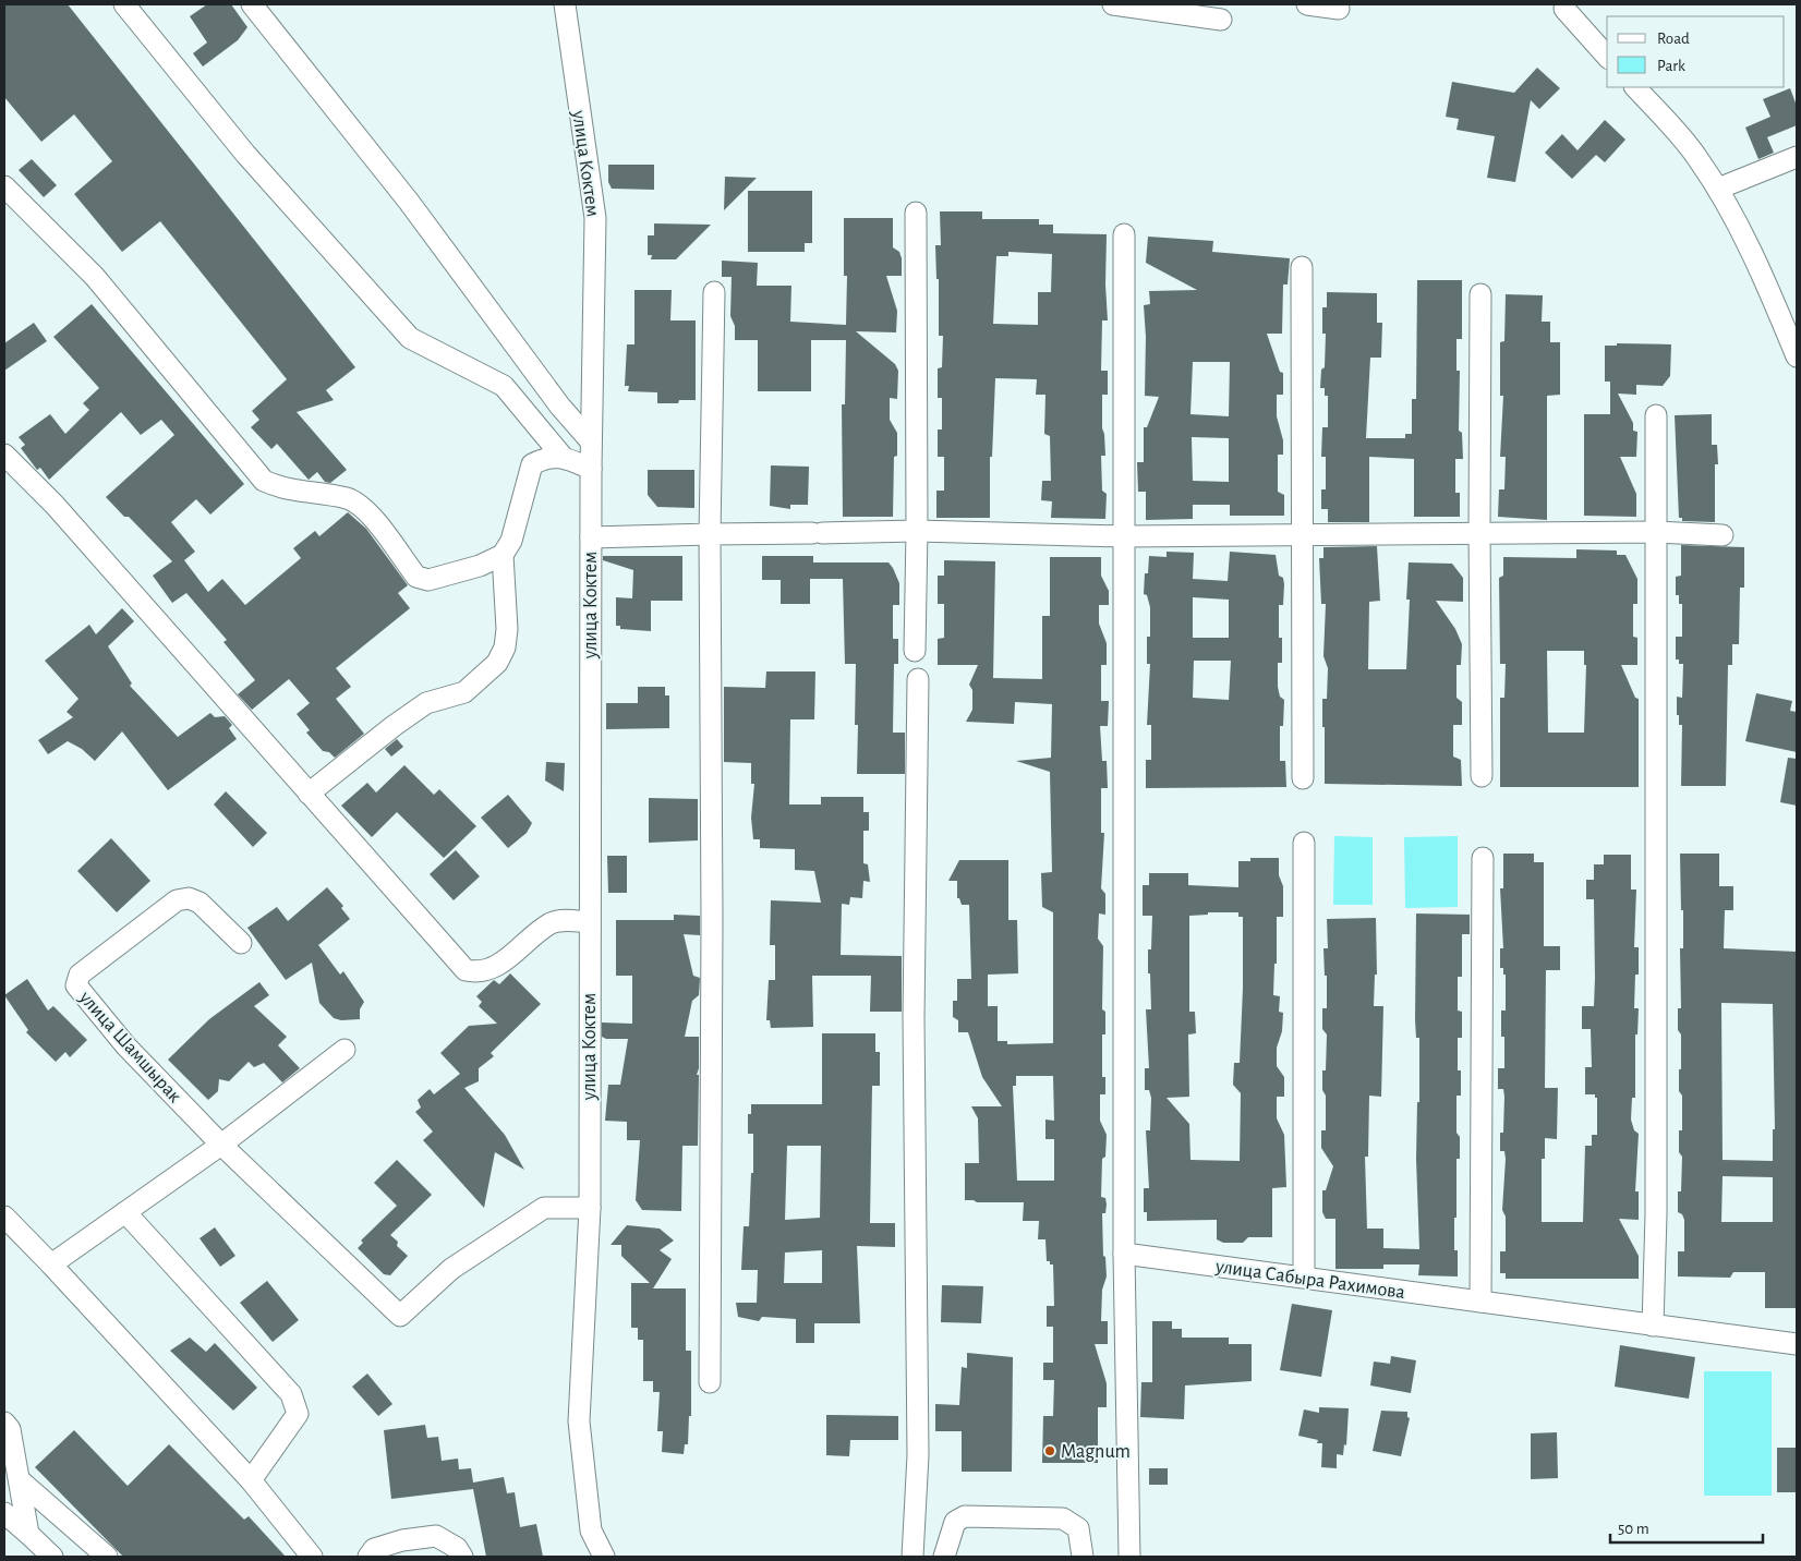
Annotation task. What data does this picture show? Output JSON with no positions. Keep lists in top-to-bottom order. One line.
{"streets":{"street":["улица Коктем","улица Шамшырак","улица Сабыра Рахимова"]},"places":["Magnum"],"legend":["Road","Park"],"scale_bar":"50 m"}
